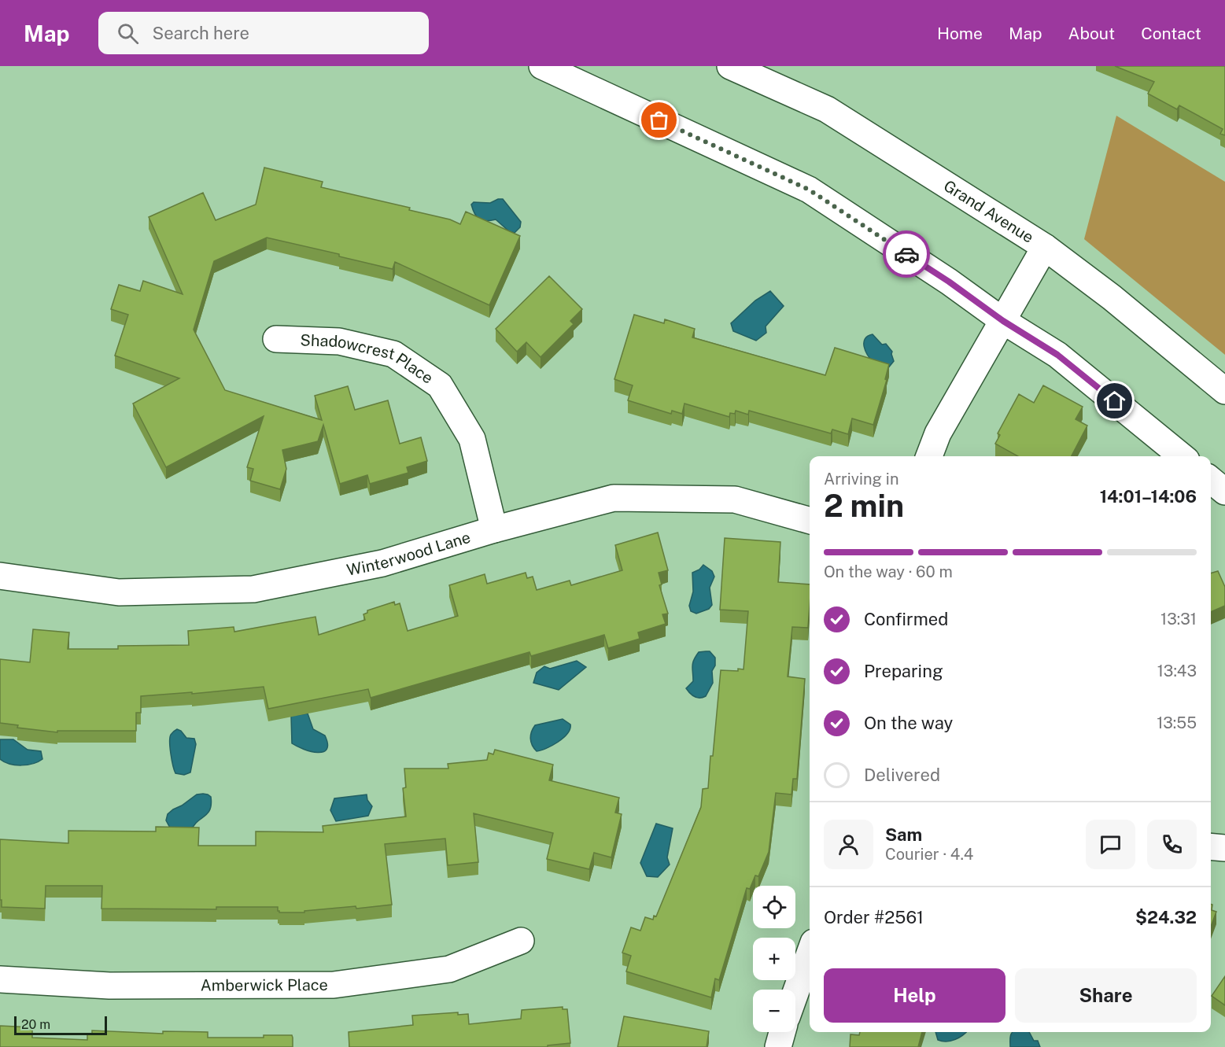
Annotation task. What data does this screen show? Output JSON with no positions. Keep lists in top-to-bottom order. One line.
{"streets":{"street":["Grand Avenue","Shadowcrest Place","Winterwood Lane","Amberwick Place"]},"crossings":[["Shadowcrest Place","Winterwood Lane"]],"scale_bar":"20 m","page":{"header":"Map","search":"Search here","nav":["Home","Map","About","Contact"],"heading":["2 min","Arriving in","14:01–14:06"],"panel":["Sam","Courier · 4.4","Order #2561","$24.32"],"bar":"On the way · 60 m","list":[["Confirmed","13:31"],["Preparing","13:43"],["On the way","13:55"],"Delivered"],"map_buttons":["+","−"],"buttons":["Help","Share"],"scale":"20 m"}}
